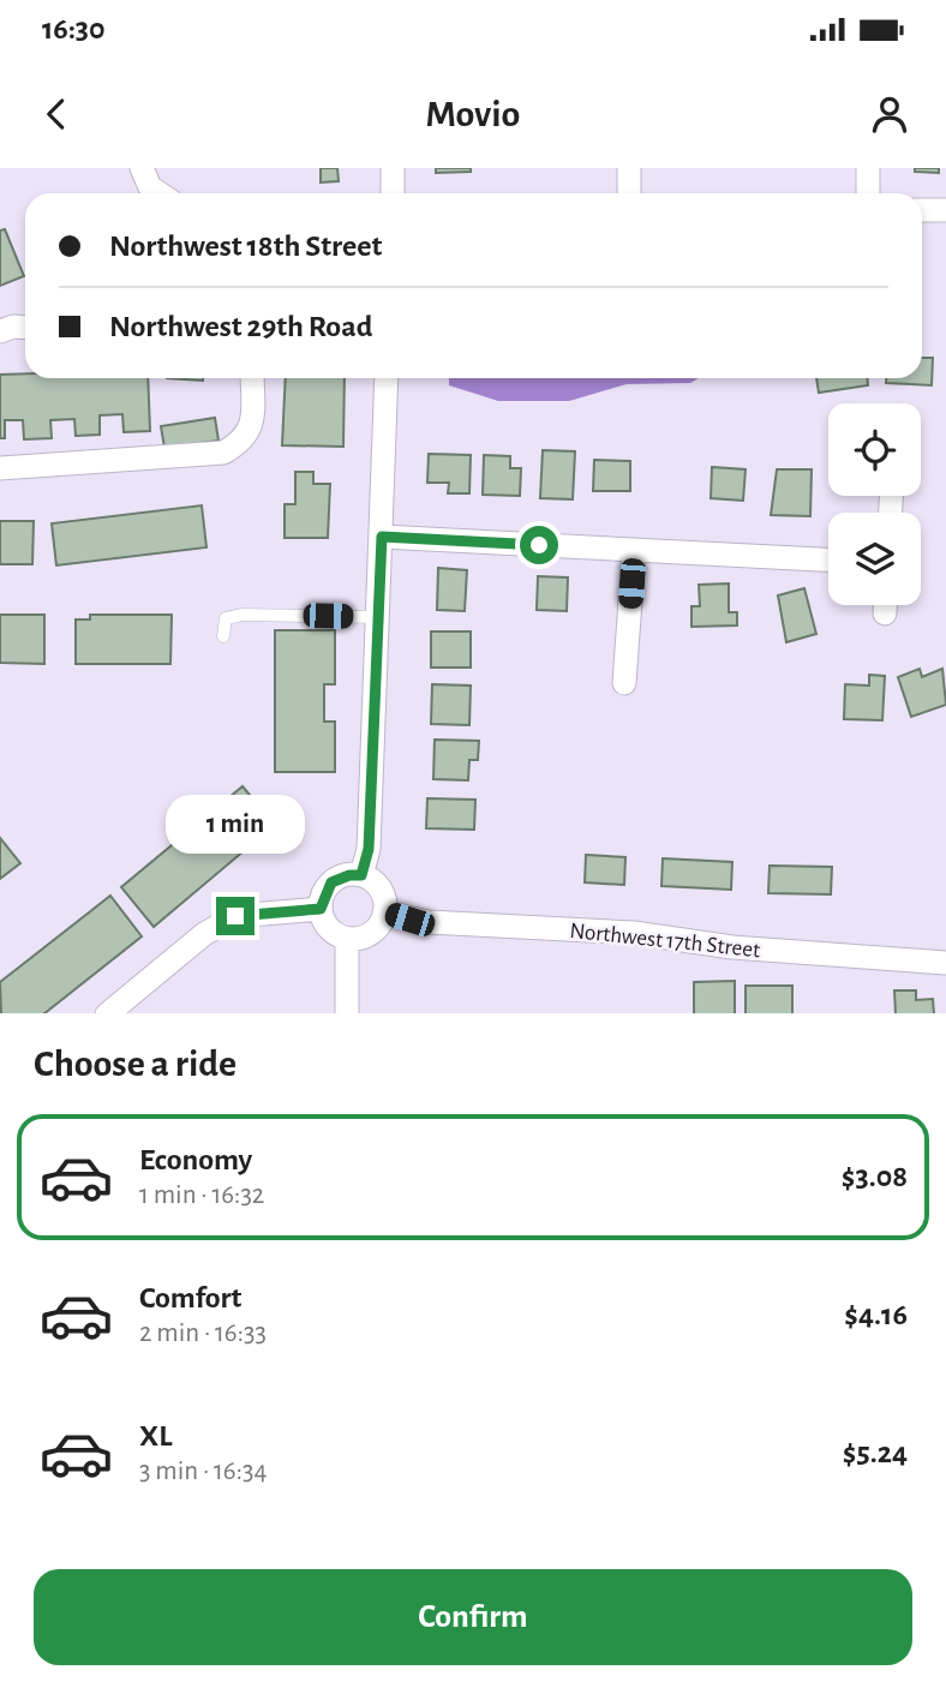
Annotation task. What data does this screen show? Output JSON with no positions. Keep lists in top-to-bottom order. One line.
{"streets":{"street":["Northwest 17th Street"]},"page":{"status":"16:30","header":"Movio","banner":["Northwest 18th Street","Northwest 29th Road"],"bubble":"1 min","heading":"Choose a ride","list":[{"name":"Economy","note":"1 min · 16:32","value":"$3.08"},{"name":"Comfort","note":"2 min · 16:33","value":"$4.16"},{"name":"XL","note":"3 min · 16:34","value":"$5.24"}],"buttons":"Confirm"}}
